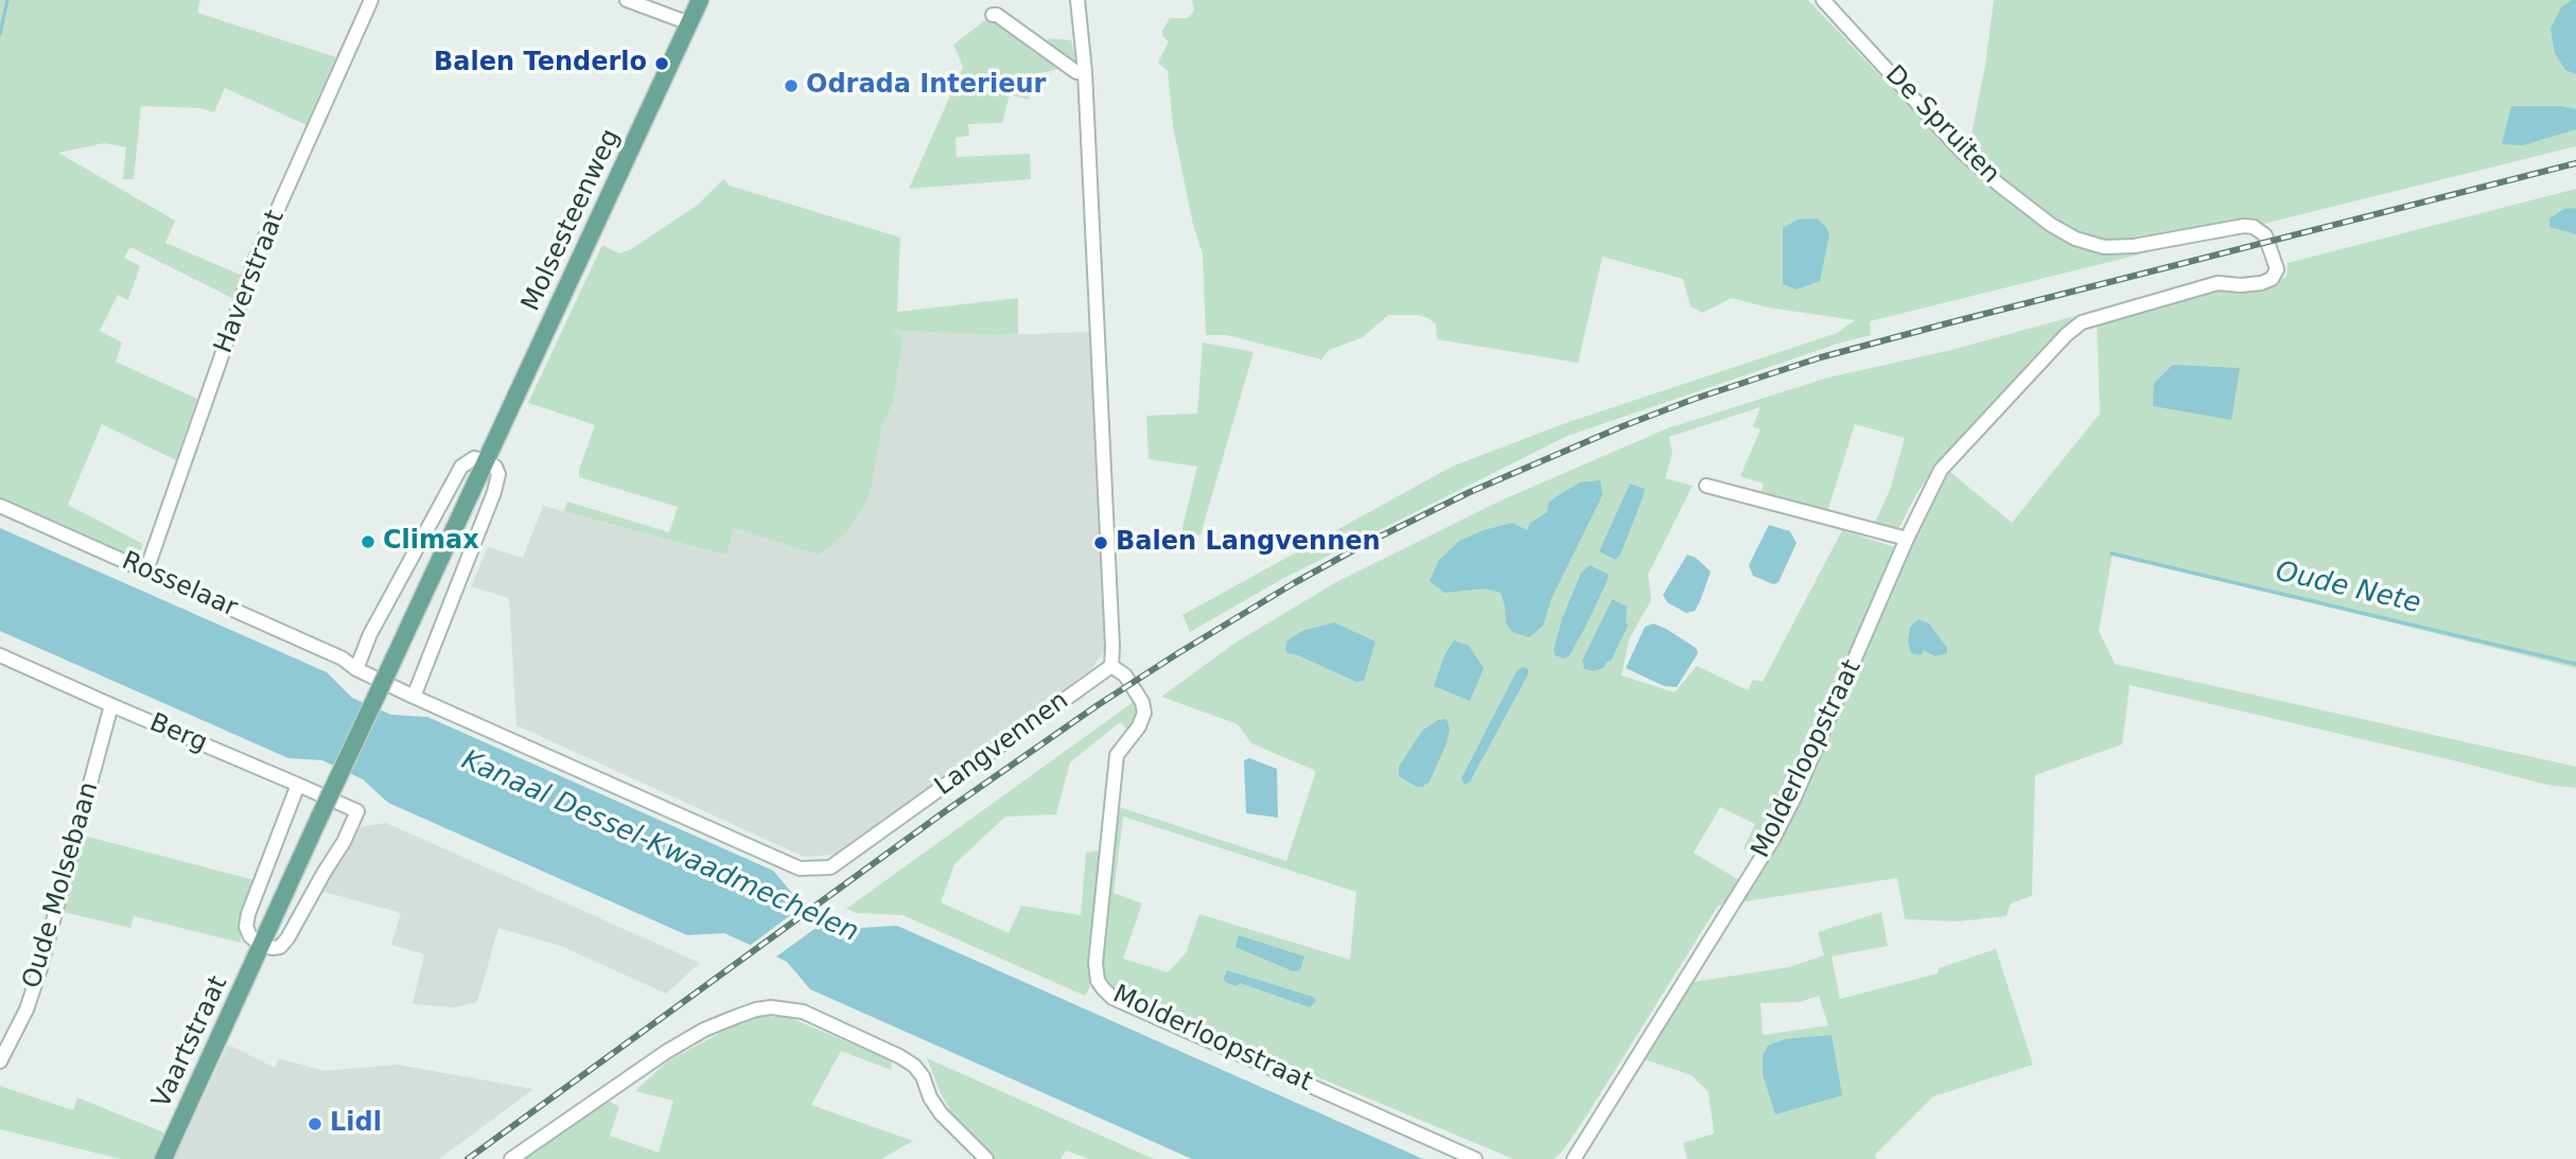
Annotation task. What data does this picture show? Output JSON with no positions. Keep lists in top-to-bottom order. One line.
{"streets":{"main road":["Molsesteenweg","Vaartstraat"],"street":["De Spruiten","Haverstraat","Rosselaar","Berg","Langvennen","Molderloopstraat","Oude Molsebaan"]},"crossings":[["De Spruiten","Molderloopstraat"],["Molsesteenweg","Vaartstraat"],["Haverstraat","Rosselaar"],["Rosselaar","Langvennen"],["Berg","Oude Molsebaan"],["Berg","Vaartstraat"],["Langvennen","Molderloopstraat"]],"water":["Oude Nete","Kanaal Dessel-Kwaadmechelen"],"places":["Balen Tenderlo","Odrada Interieur","Climax","Balen Langvennen","Lidl"]}
